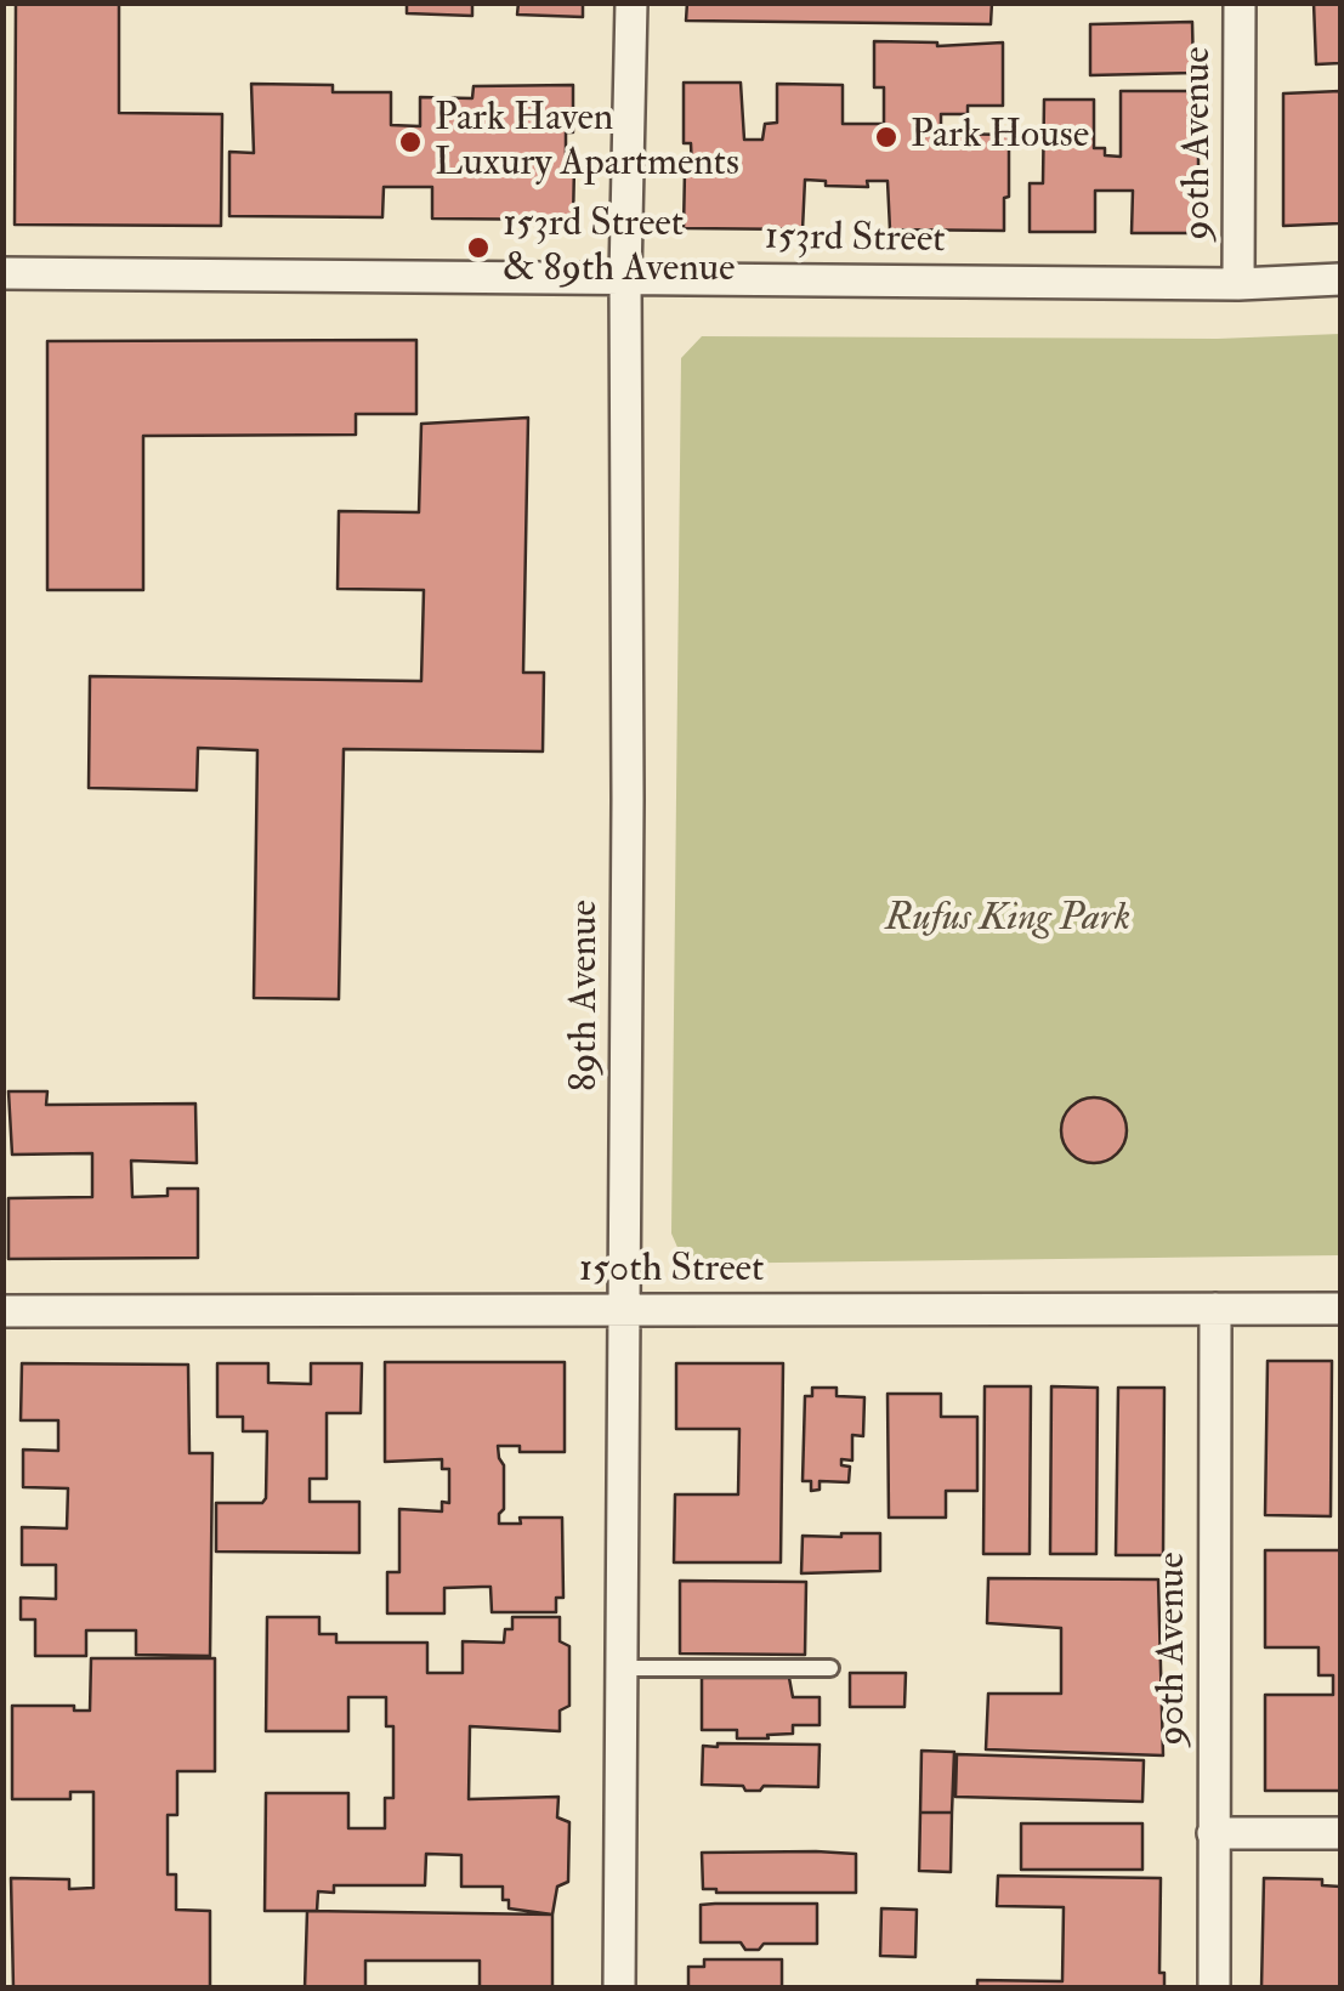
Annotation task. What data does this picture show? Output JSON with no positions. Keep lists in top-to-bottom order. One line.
{"streets":{"street":["90th Avenue","153rd Street","89th Avenue","150th Street"]},"crossings":[["90th Avenue","153rd Street"],["90th Avenue","150th Street"],["153rd Street","89th Avenue"],["89th Avenue","150th Street"]],"parks":["Rufus King Park"],"places":["Park House","Park Haven Luxury Apartments","153rd Street & 89th Avenue"]}
